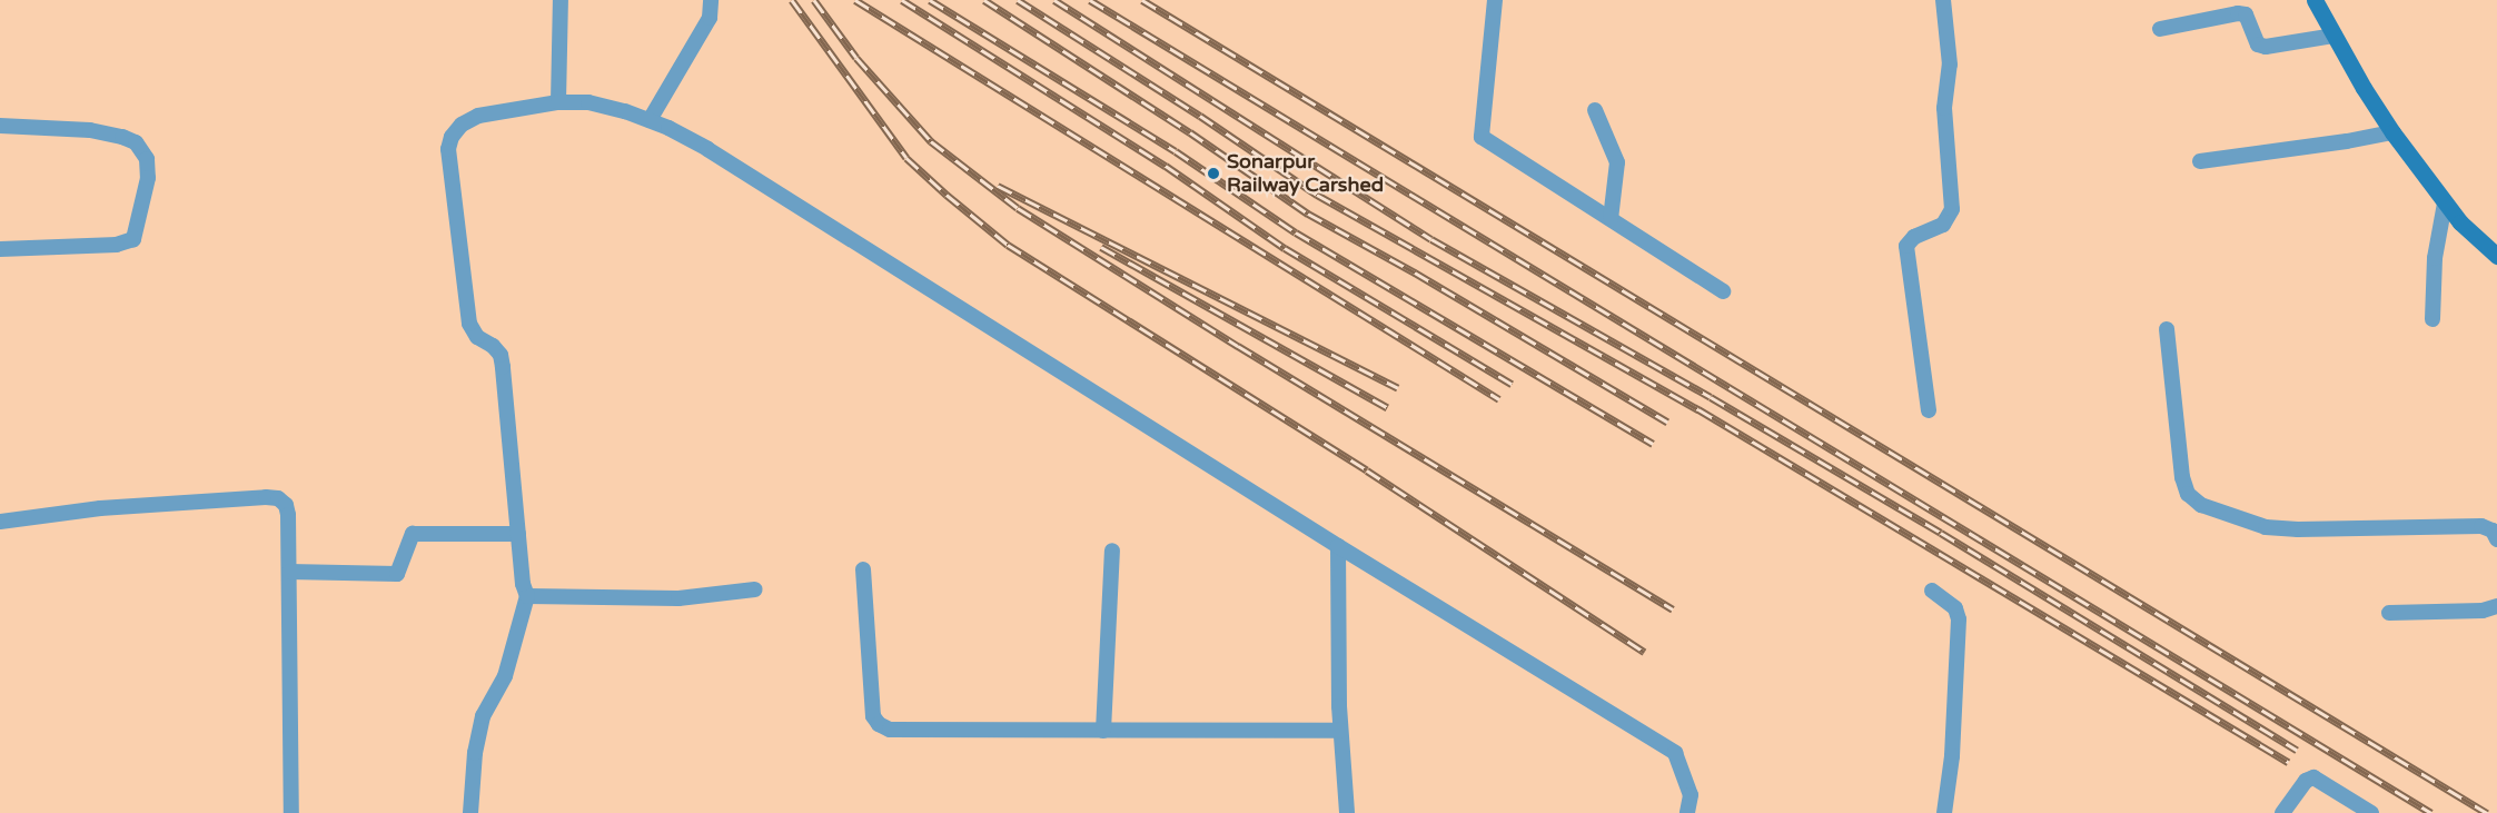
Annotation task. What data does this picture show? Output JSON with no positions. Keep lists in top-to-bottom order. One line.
{"places":["Sonarpur Railway Carshed"]}
